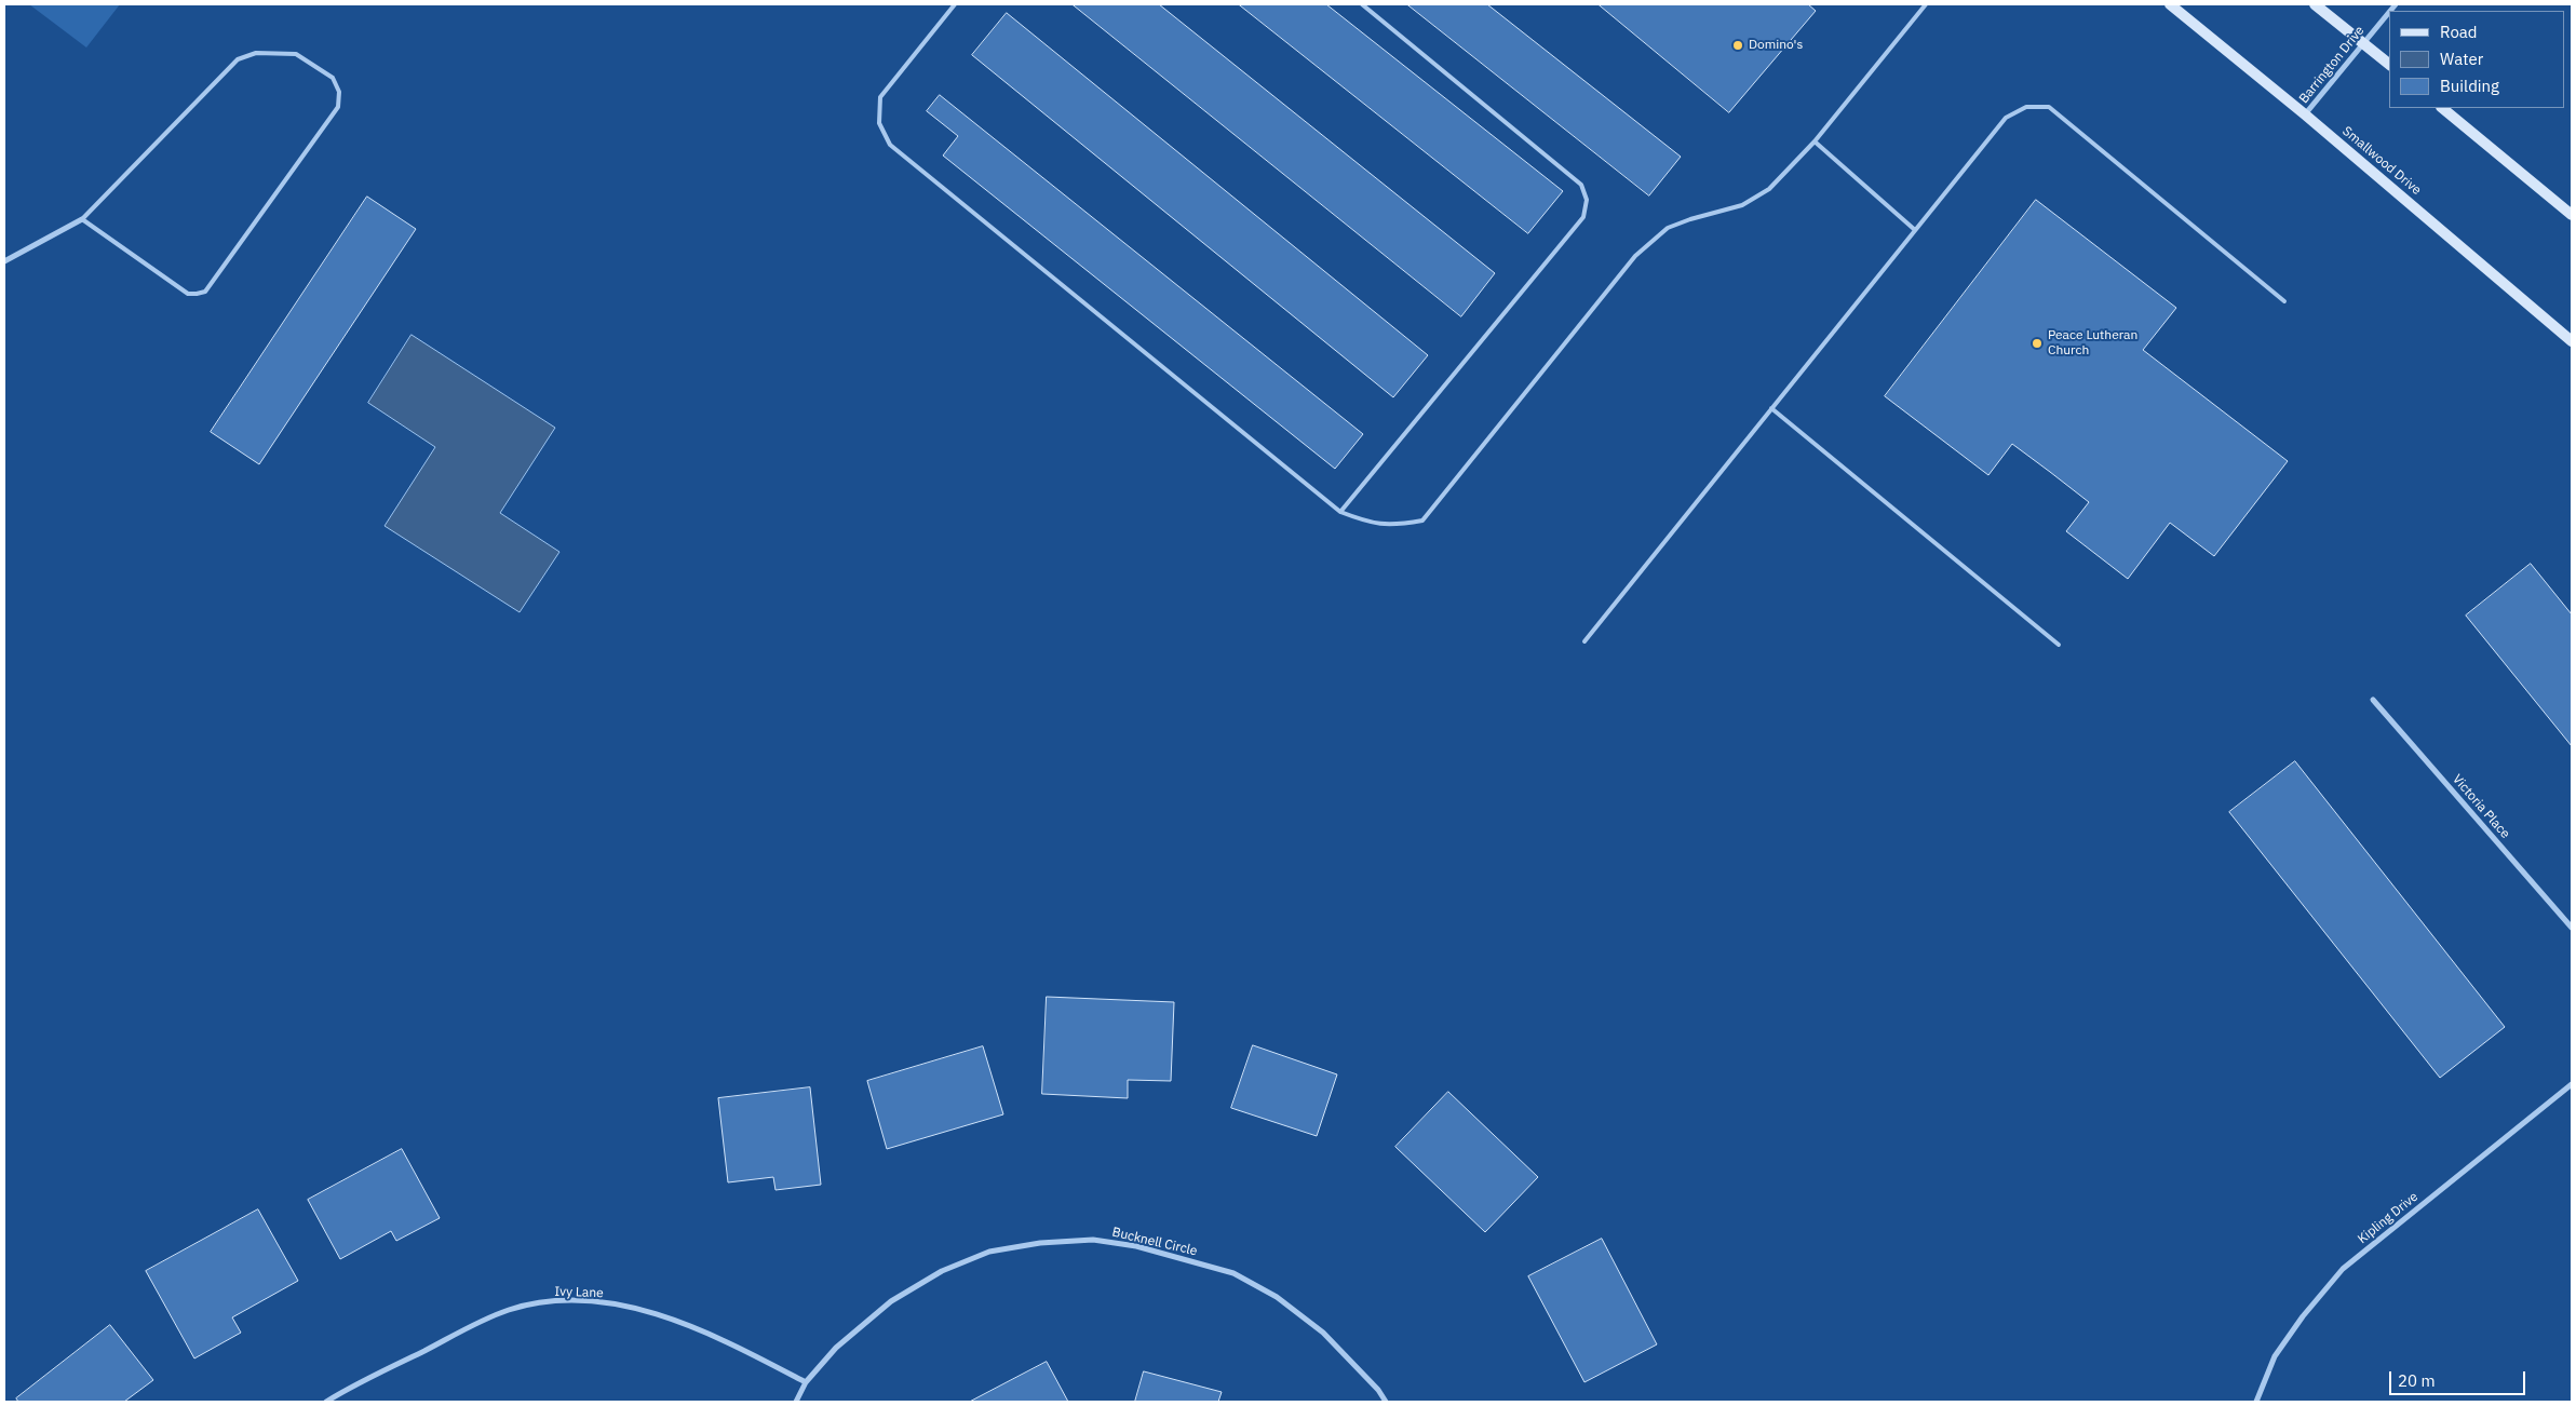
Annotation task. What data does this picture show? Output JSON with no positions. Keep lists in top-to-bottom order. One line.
{"streets":{"main road":["Smallwood Drive"],"street":["Barrington Drive","Victoria Place","Kipling Drive","Bucknell Circle","Ivy Lane"]},"crossings":[["Barrington Drive","Smallwood Drive"],["Bucknell Circle","Ivy Lane"]],"places":["Domino's","Peace Lutheran Church"],"legend":["Road","Water","Building"],"scale_bar":"20 m"}
